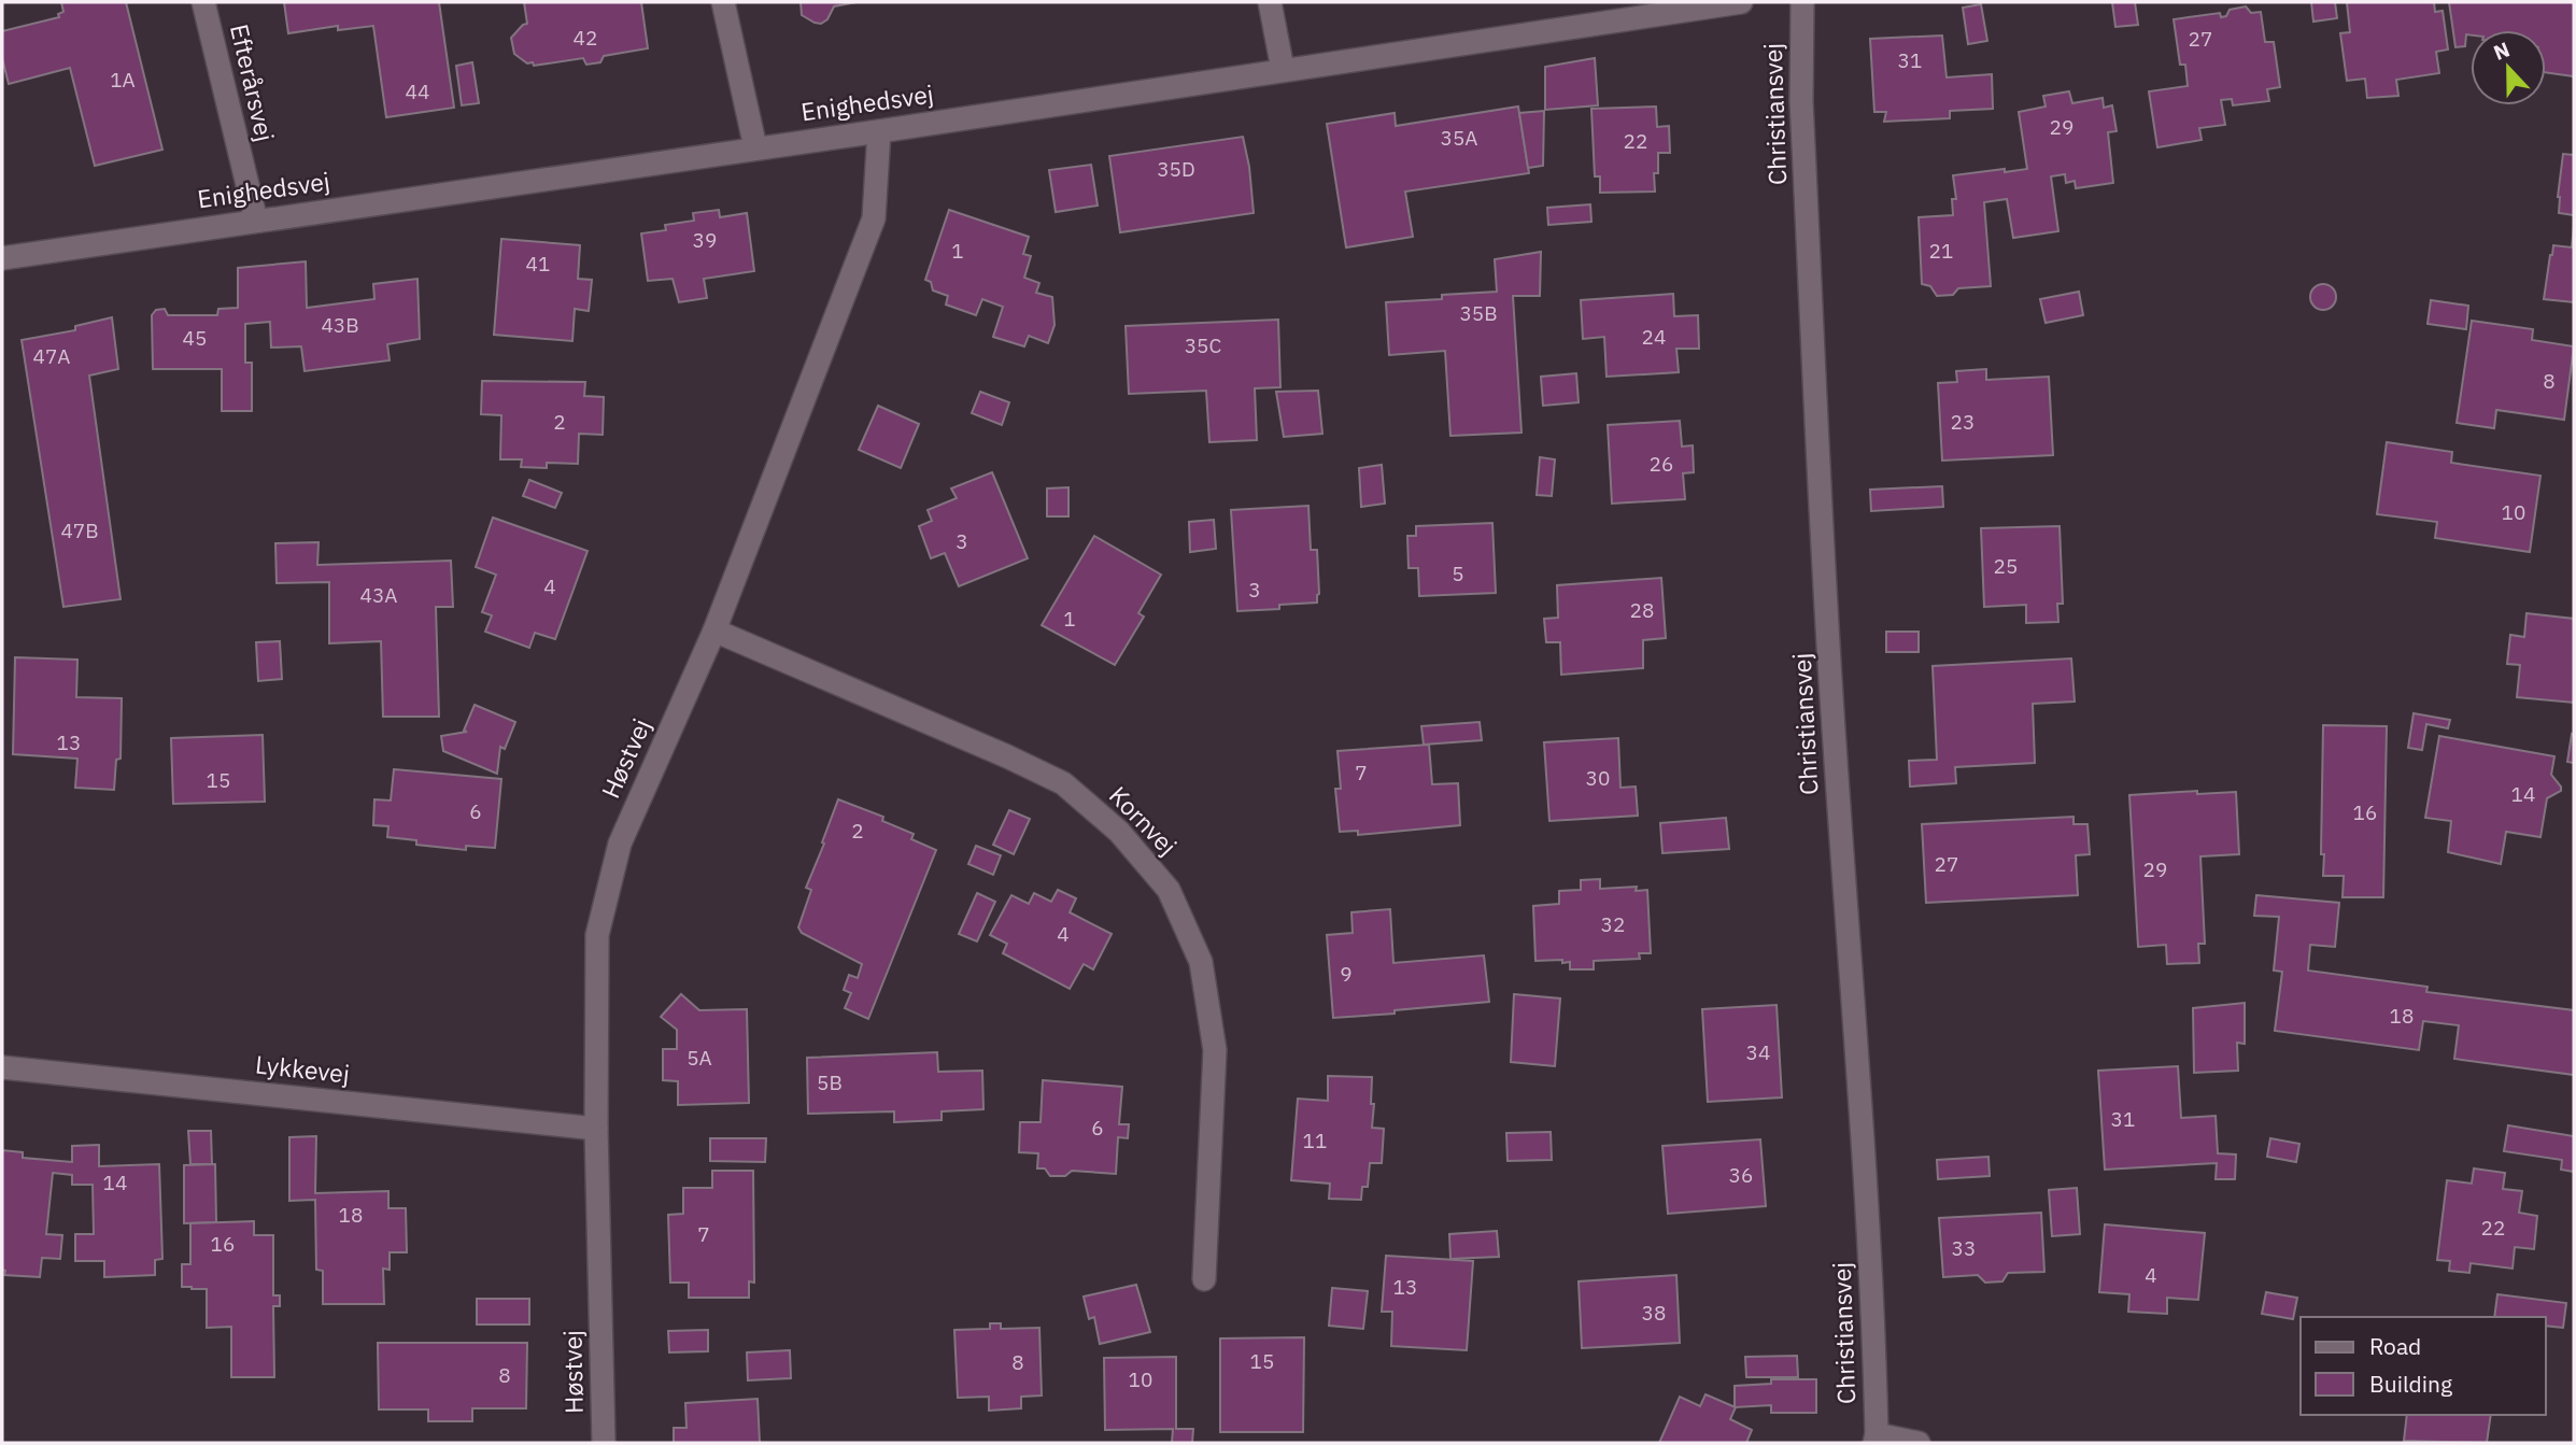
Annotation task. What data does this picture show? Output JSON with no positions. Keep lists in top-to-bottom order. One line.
{"streets":{"street":["Efterårsvej","Enighedsvej","Christiansvej","Høstvej","Kornvej","Lykkevej"]},"crossings":[["Efterårsvej","Enighedsvej"],["Enighedsvej","Høstvej"],["Høstvej","Kornvej"],["Høstvej","Lykkevej"]],"house_numbers":["42","27","31","1A","44","29","35A","22","35D","39","1","21","41","35B","43B","24","45","35C","47A","8","2","23","26","10","47B","3","25","5","4","3","43A","28","1","13","7","30","15","14","6","16","2","27","29","32","4","9","18","34","5A","5B","31","6","11","36","14","18","22","7","16","33","4","13","38","15","8","8","10"],"legend":["Road","Building"],"north":"top"}
